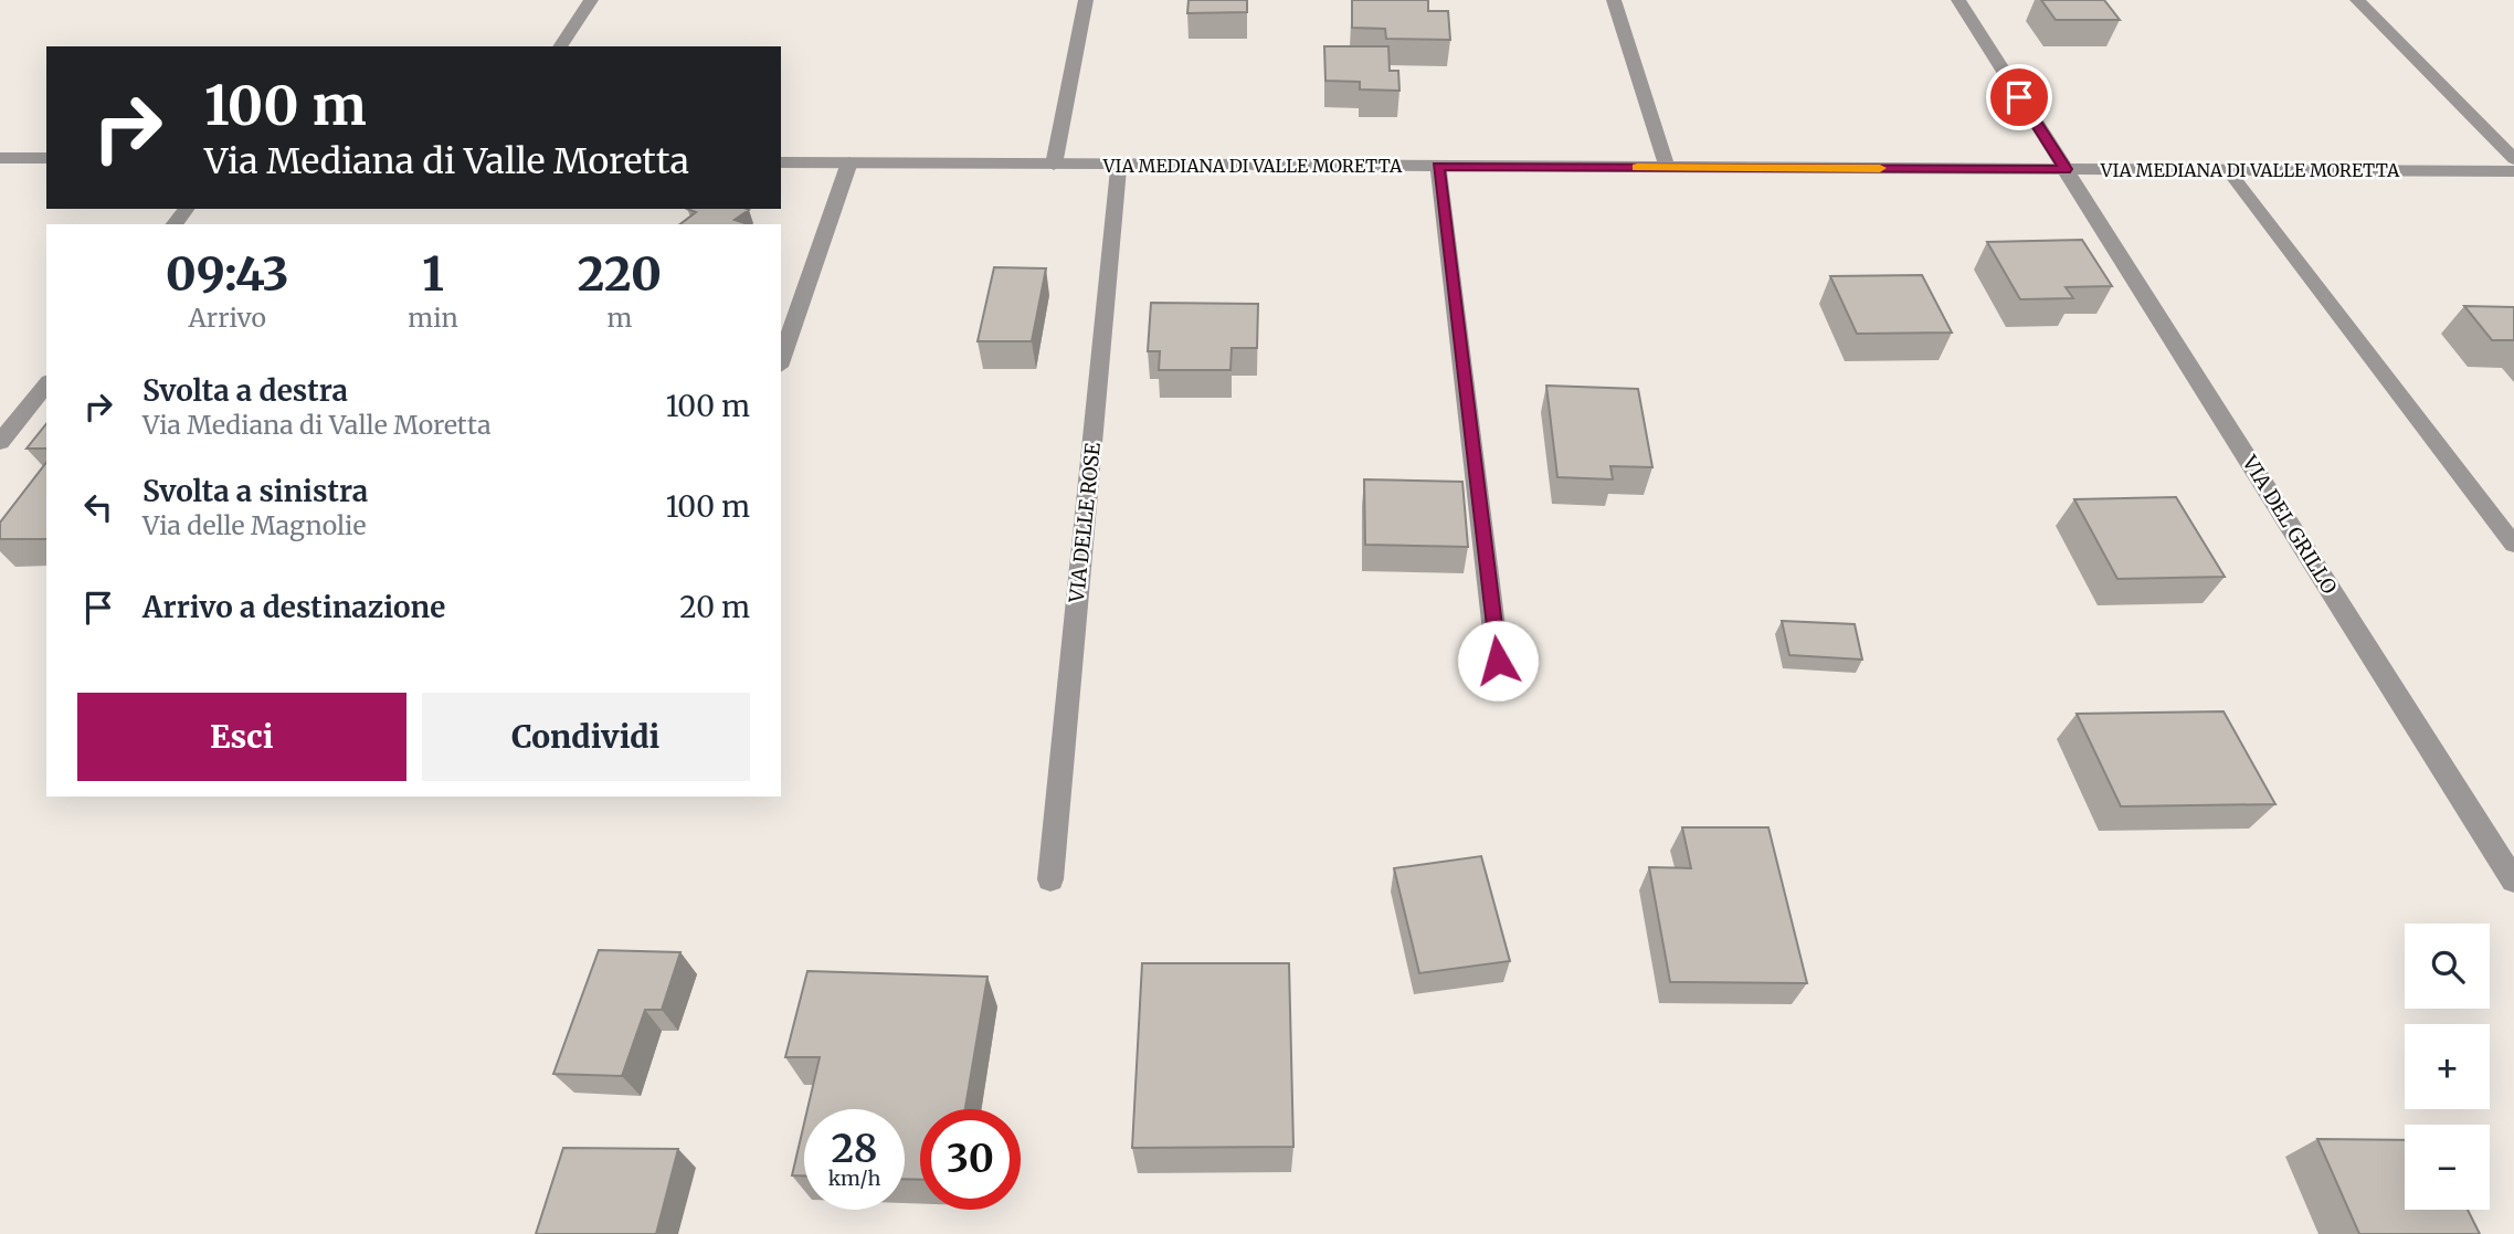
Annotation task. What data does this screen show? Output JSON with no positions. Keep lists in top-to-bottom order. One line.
{"streets":{"street":["VIA MEDIANA DI VALLE MORETTA","VIA DELLE ROSE","VIA DEL GRILLO"]},"crossings":[["VIA MEDIANA DI VALLE MORETTA","VIA DELLE ROSE"],["VIA MEDIANA DI VALLE MORETTA","VIA DEL GRILLO"]],"page":{"turn":["100 m","Via Mediana di Valle Moretta"],"eta":["09:43","Arrivo","1","min","220","m"],"list":[{"name":"Svolta a destra","note":"Via Mediana di Valle Moretta","value":"100 m"},{"name":"Svolta a sinistra","note":"Via delle Magnolie","value":"100 m"},{"name":"Arrivo a destinazione","value":"20 m"}],"buttons":["Esci","Condividi"],"map_buttons":["+","−"],"speed":"28 km/h","limit":"30"}}
